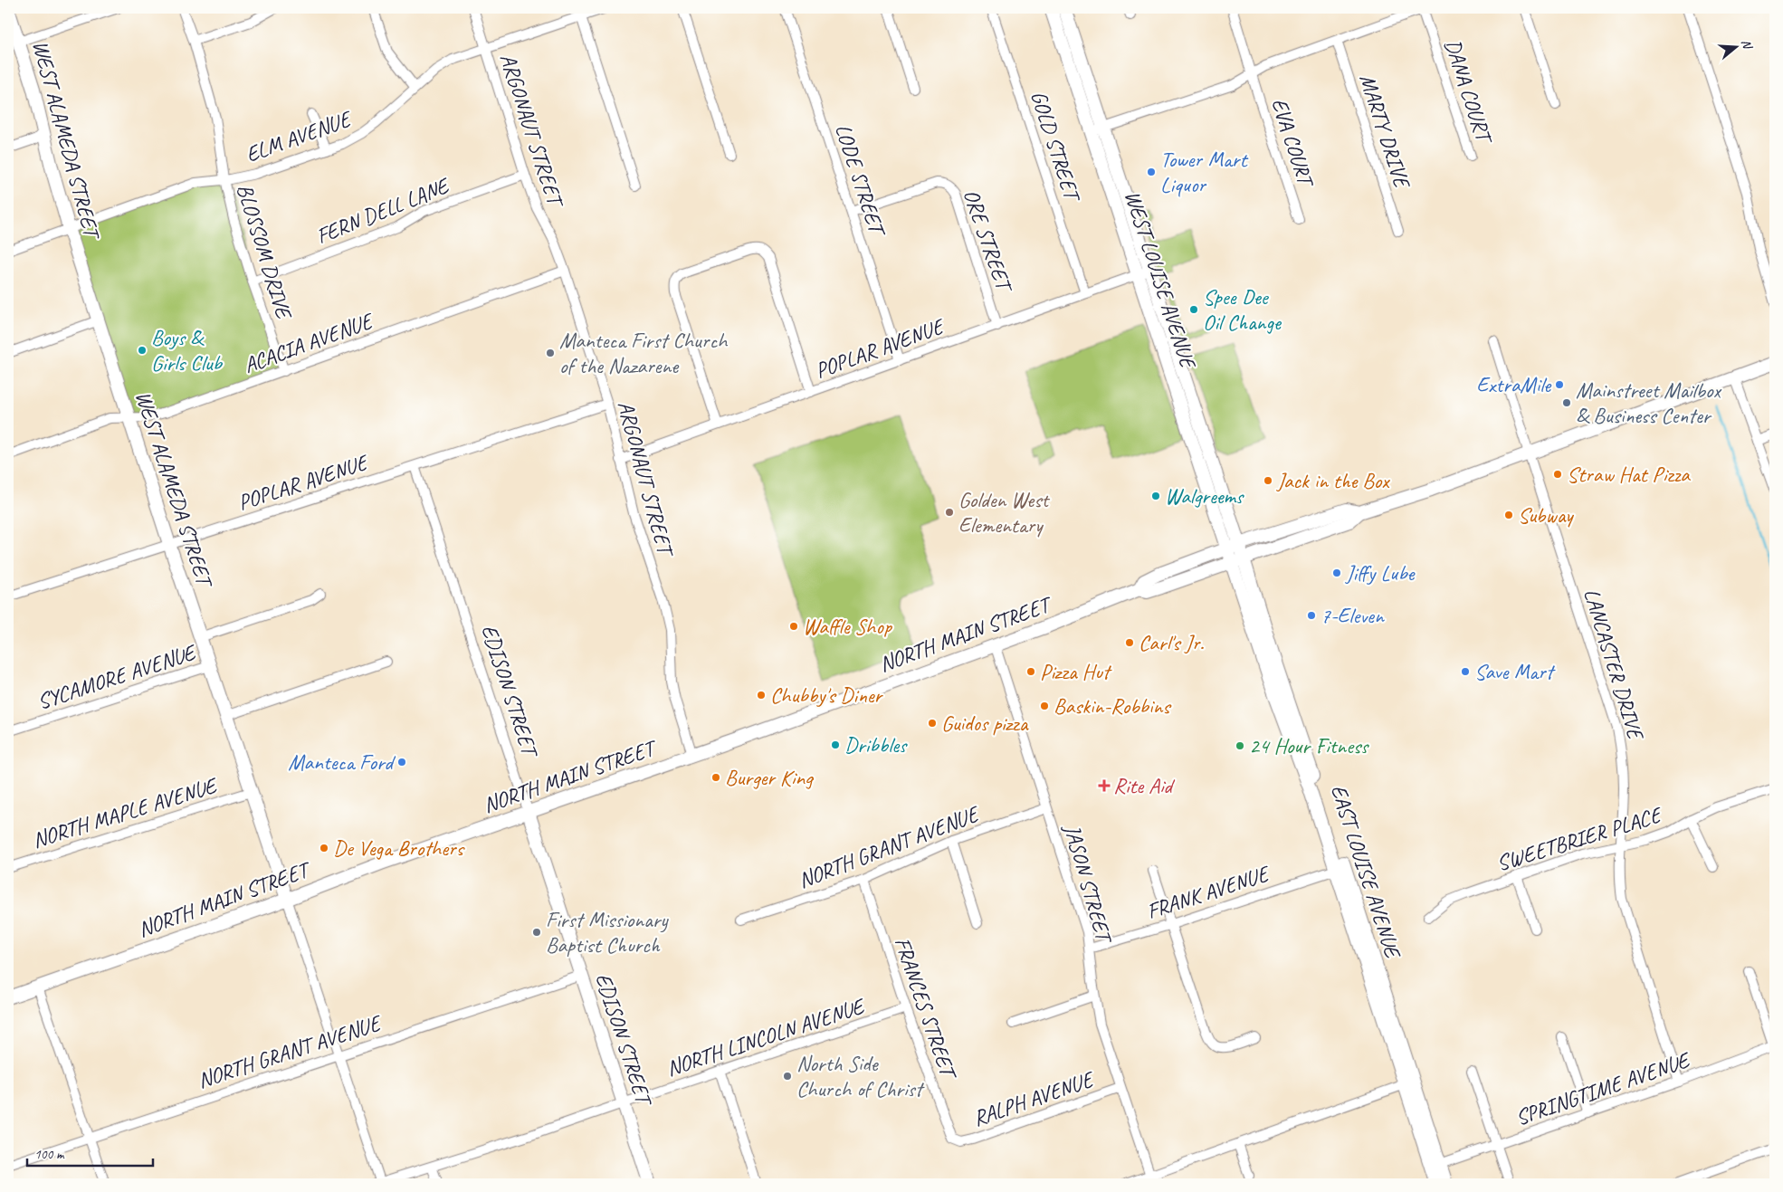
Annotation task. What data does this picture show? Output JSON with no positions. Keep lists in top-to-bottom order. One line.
{"streets":{"main road":["WEST ALAMEDA STREET","WEST LOUISE AVENUE","NORTH MAIN STREET","EDISON STREET","EAST LOUISE AVENUE"],"street":["DANA COURT","ARGONAUT STREET","MARTY DRIVE","ELM AVENUE","EVA COURT","GOLD STREET","LODE STREET","FERN DELL LANE","ORE STREET","BLOSSOM DRIVE","ACACIA AVENUE","POPLAR AVENUE","LANCASTER DRIVE","SYCAMORE AVENUE","NORTH MAPLE AVENUE","SWEETBRIER PLACE","NORTH GRANT AVENUE","JASON STREET","FRANK AVENUE","FRANCES STREET","NORTH LINCOLN AVENUE","SPRINGTIME AVENUE","RALPH AVENUE"]},"crossings":[["ARGONAUT STREET","ELM AVENUE"],["ARGONAUT STREET","FERN DELL LANE"],["ARGONAUT STREET","ACACIA AVENUE"],["ARGONAUT STREET","POPLAR AVENUE"],["ARGONAUT STREET","NORTH MAIN STREET"],["ELM AVENUE","WEST ALAMEDA STREET"],["ELM AVENUE","BLOSSOM DRIVE"],["WEST ALAMEDA STREET","ACACIA AVENUE"],["WEST ALAMEDA STREET","POPLAR AVENUE"],["WEST ALAMEDA STREET","NORTH MAIN STREET"],["WEST ALAMEDA STREET","SYCAMORE AVENUE"],["WEST ALAMEDA STREET","NORTH MAPLE AVENUE"],["GOLD STREET","POPLAR AVENUE"],["LODE STREET","ORE STREET"],["LODE STREET","POPLAR AVENUE"],["FERN DELL LANE","BLOSSOM DRIVE"],["ORE STREET","POPLAR AVENUE"],["BLOSSOM DRIVE","ACACIA AVENUE"],["WEST LOUISE AVENUE","POPLAR AVENUE"],["WEST LOUISE AVENUE","NORTH MAIN STREET"],["WEST LOUISE AVENUE","EAST LOUISE AVENUE"],["POPLAR AVENUE","EDISON STREET"],["NORTH MAIN STREET","LANCASTER DRIVE"],["NORTH MAIN STREET","EDISON STREET"],["NORTH MAIN STREET","EAST LOUISE AVENUE"],["NORTH MAIN STREET","JASON STREET"],["LANCASTER DRIVE","SWEETBRIER PLACE"],["LANCASTER DRIVE","SPRINGTIME AVENUE"],["EDISON STREET","NORTH GRANT AVENUE"],["EDISON STREET","NORTH LINCOLN AVENUE"],["NORTH GRANT AVENUE","JASON STREET"],["NORTH GRANT AVENUE","FRANCES STREET"],["EAST LOUISE AVENUE","FRANK AVENUE"],["EAST LOUISE AVENUE","SPRINGTIME AVENUE"],["JASON STREET","FRANK AVENUE"],["JASON STREET","RALPH AVENUE"],["FRANCES STREET","NORTH LINCOLN AVENUE"],["FRANCES STREET","RALPH AVENUE"]],"places":{"other":["Tower Mart Liquor","Spee Dee Oil Change","Boys & Girls Club","Manteca First Church of the Nazarene","ExtraMile","Mainstreet Mailbox & Business Center","Straw Hat Pizza","Jack in the Box","Walgreems","Golden West Elementary","Subway","Jiffy Lube","7-Eleven","Waffle Shop","Carl's Jr.","Pizza Hut","Save Mart","Chubby's Diner","Baskin-Robbins","Guidos pizza","Dribbles","24 Hour Fitness","Manteca Ford","Burger King","De Vega Brothers","First Missionary Baptist Church","North Side Church of Christ"],"health":["Rite Aid"]},"scale_bar":"100 m","north":"right"}
